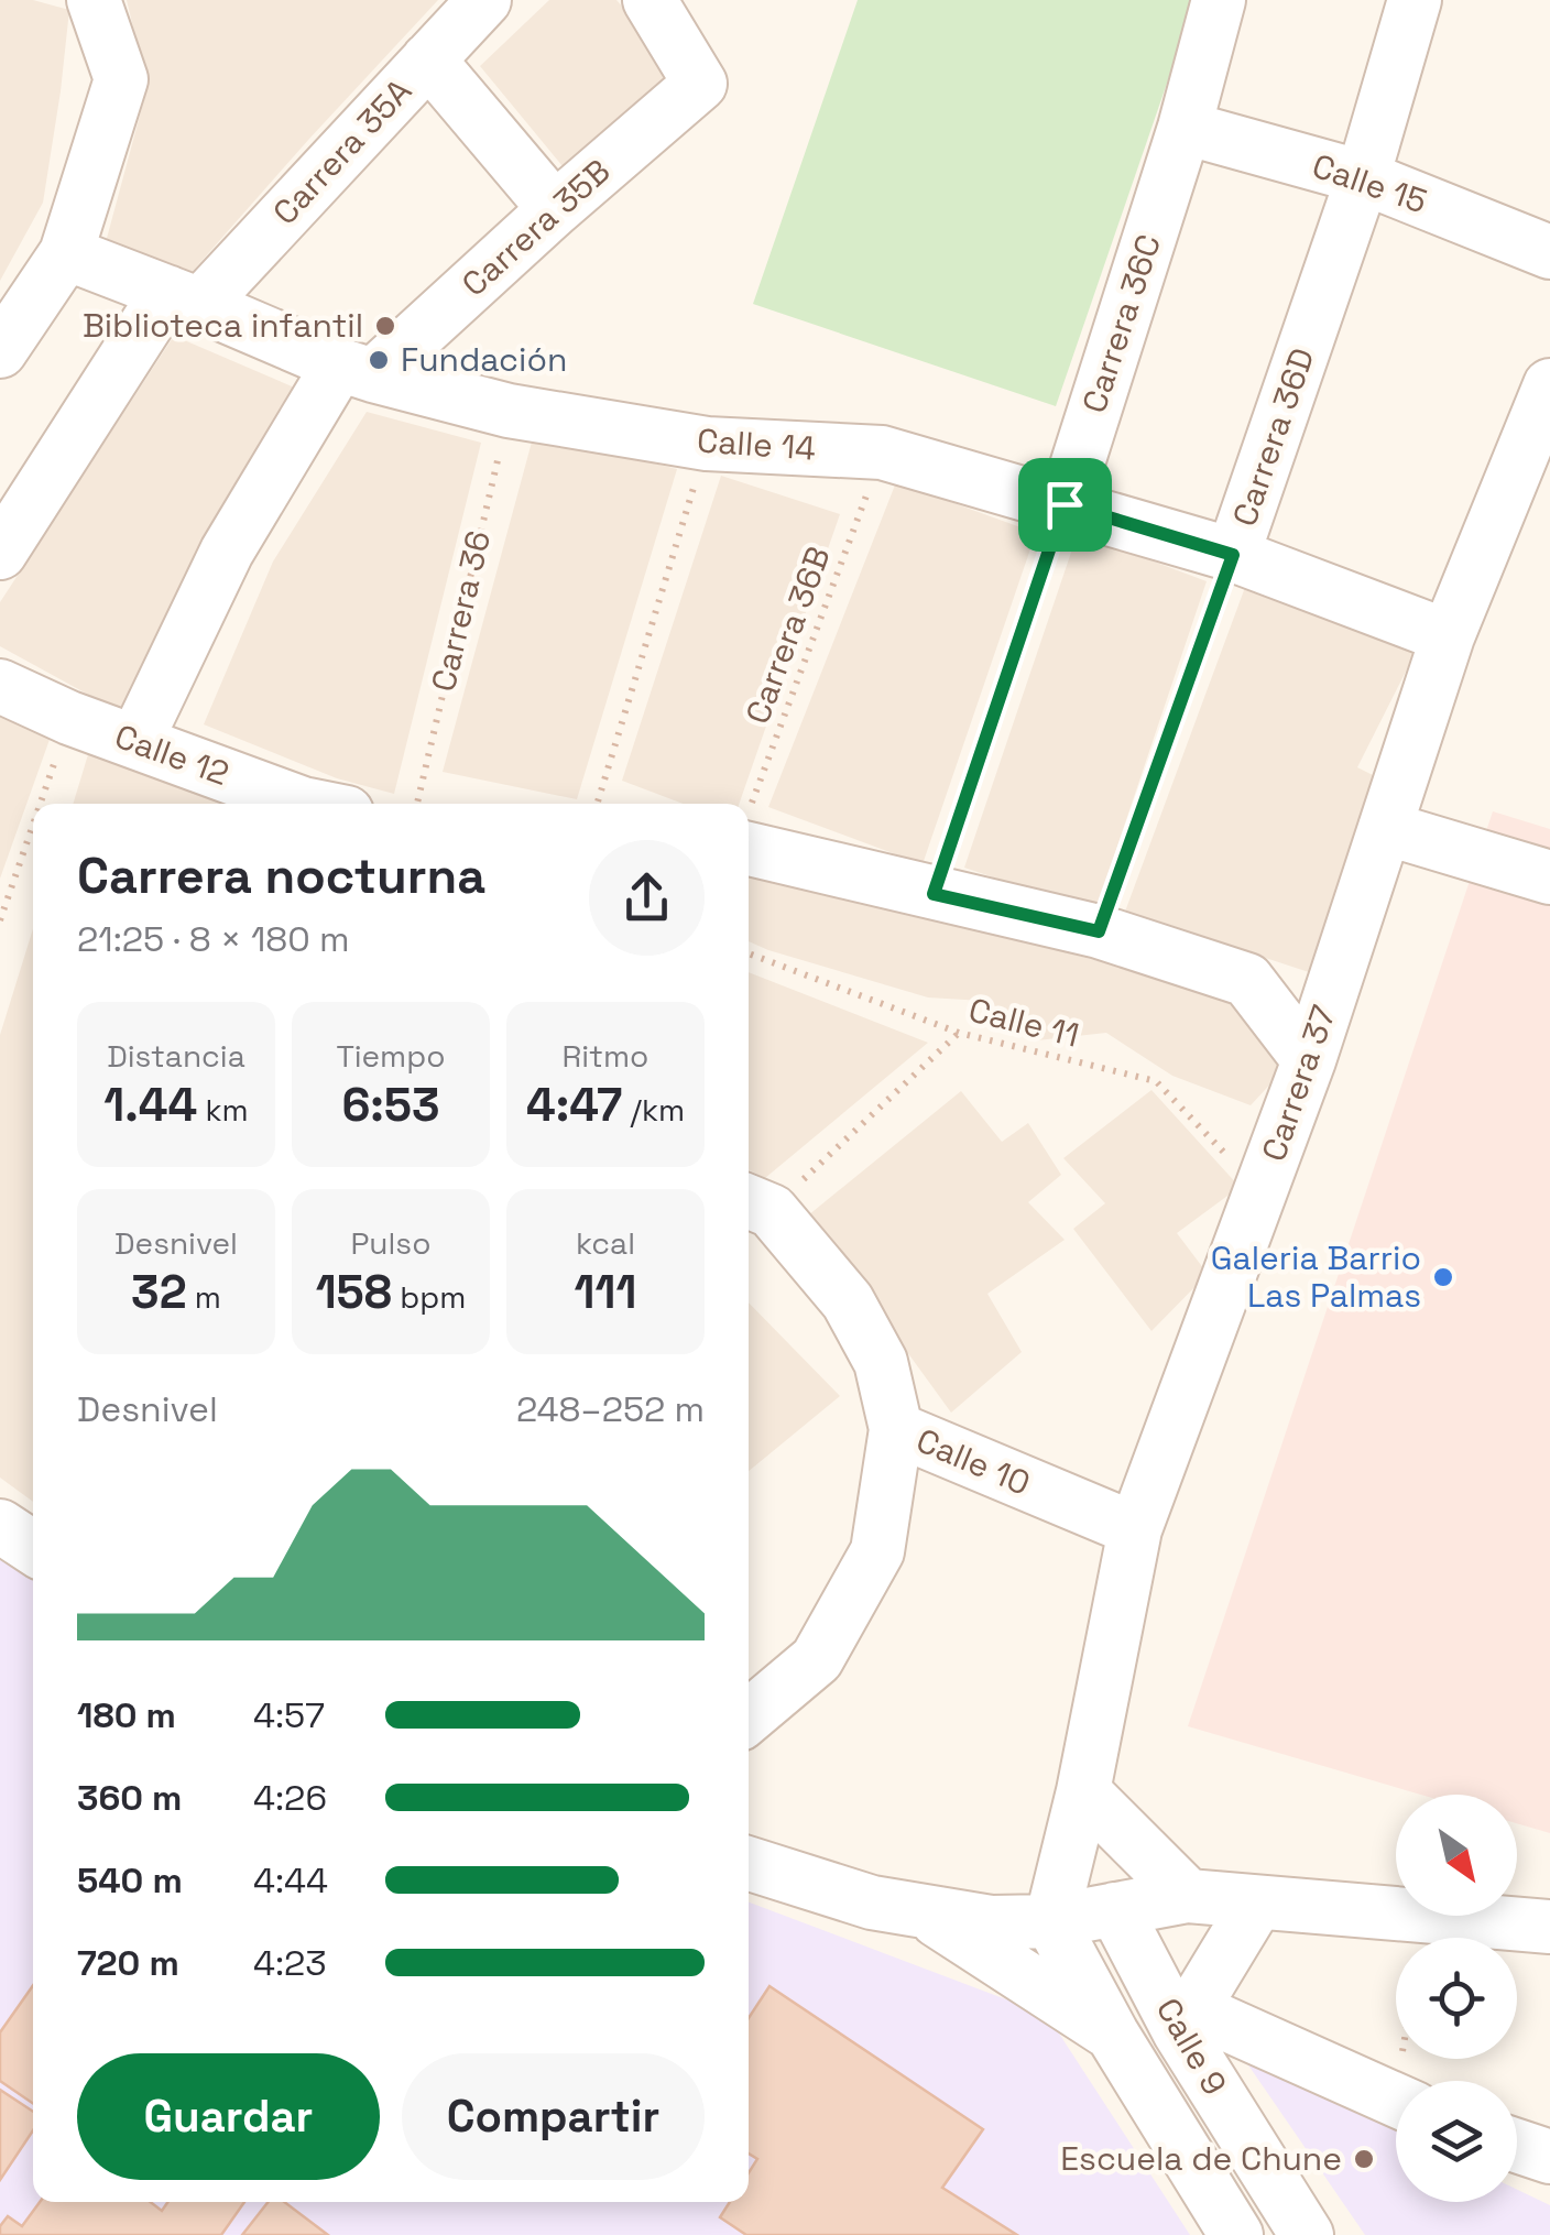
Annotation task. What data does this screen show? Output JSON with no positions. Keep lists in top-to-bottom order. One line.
{"streets":{"street":["Carrera 35A","Calle 15","Carrera 35B","Carrera 36C","Carrera 36D","Calle 14","Calle 12","Carrera 37","Calle 10","Calle 9"],"path":["Carrera 36","Carrera 36B","Calle 11"]},"crossings":[["Carrera 35A","Calle 14"],["Calle 15","Carrera 36C"],["Calle 15","Carrera 36D"],["Carrera 35B","Calle 14"],["Carrera 35B","Calle 12"],["Carrera 36C","Calle 14"],["Carrera 36D","Calle 14"],["Calle 14","Carrera 36"],["Calle 14","Carrera 36B"],["Calle 14","Carrera 37"],["Calle 11","Carrera 37"],["Carrera 37","Calle 10"],["Carrera 37","Calle 9"]],"places":["Biblioteca infantil","Fundación","Galeria Barrio Las Palmas","Escuela de Chune"],"north":"bottom right","page":{"heading":["Carrera nocturna","21:25 · 8 × 180 m"],"stats":[["Distancia","1.44 km"],["Tiempo","6:53"],["Ritmo","4:47 /km"],["Desnivel","32 m"],["Pulso","158 bpm"],["kcal","111"]],"chart":["Desnivel","248–252 m"],"list":[{"name":"180 m","note":"4:57"},{"name":"360 m","note":"4:26"},{"name":"540 m","note":"4:44"},{"name":"720 m","note":"4:23"}],"buttons":["Guardar","Compartir"]}}
